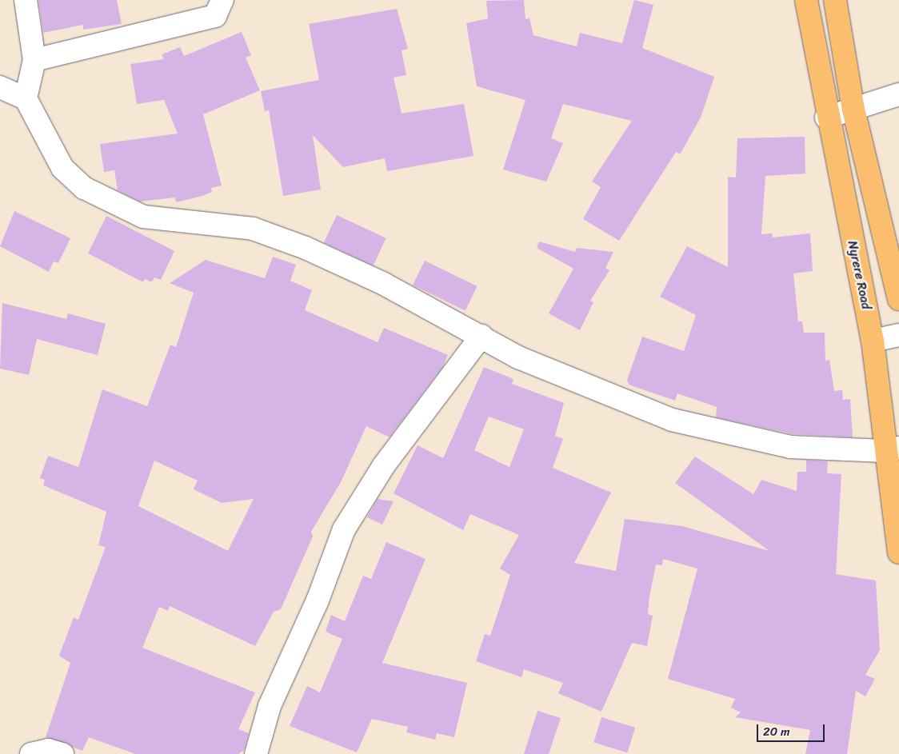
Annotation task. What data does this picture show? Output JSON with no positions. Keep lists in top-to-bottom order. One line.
{"streets":{"main road":["Nyrere Road"]},"scale_bar":"20 m"}
